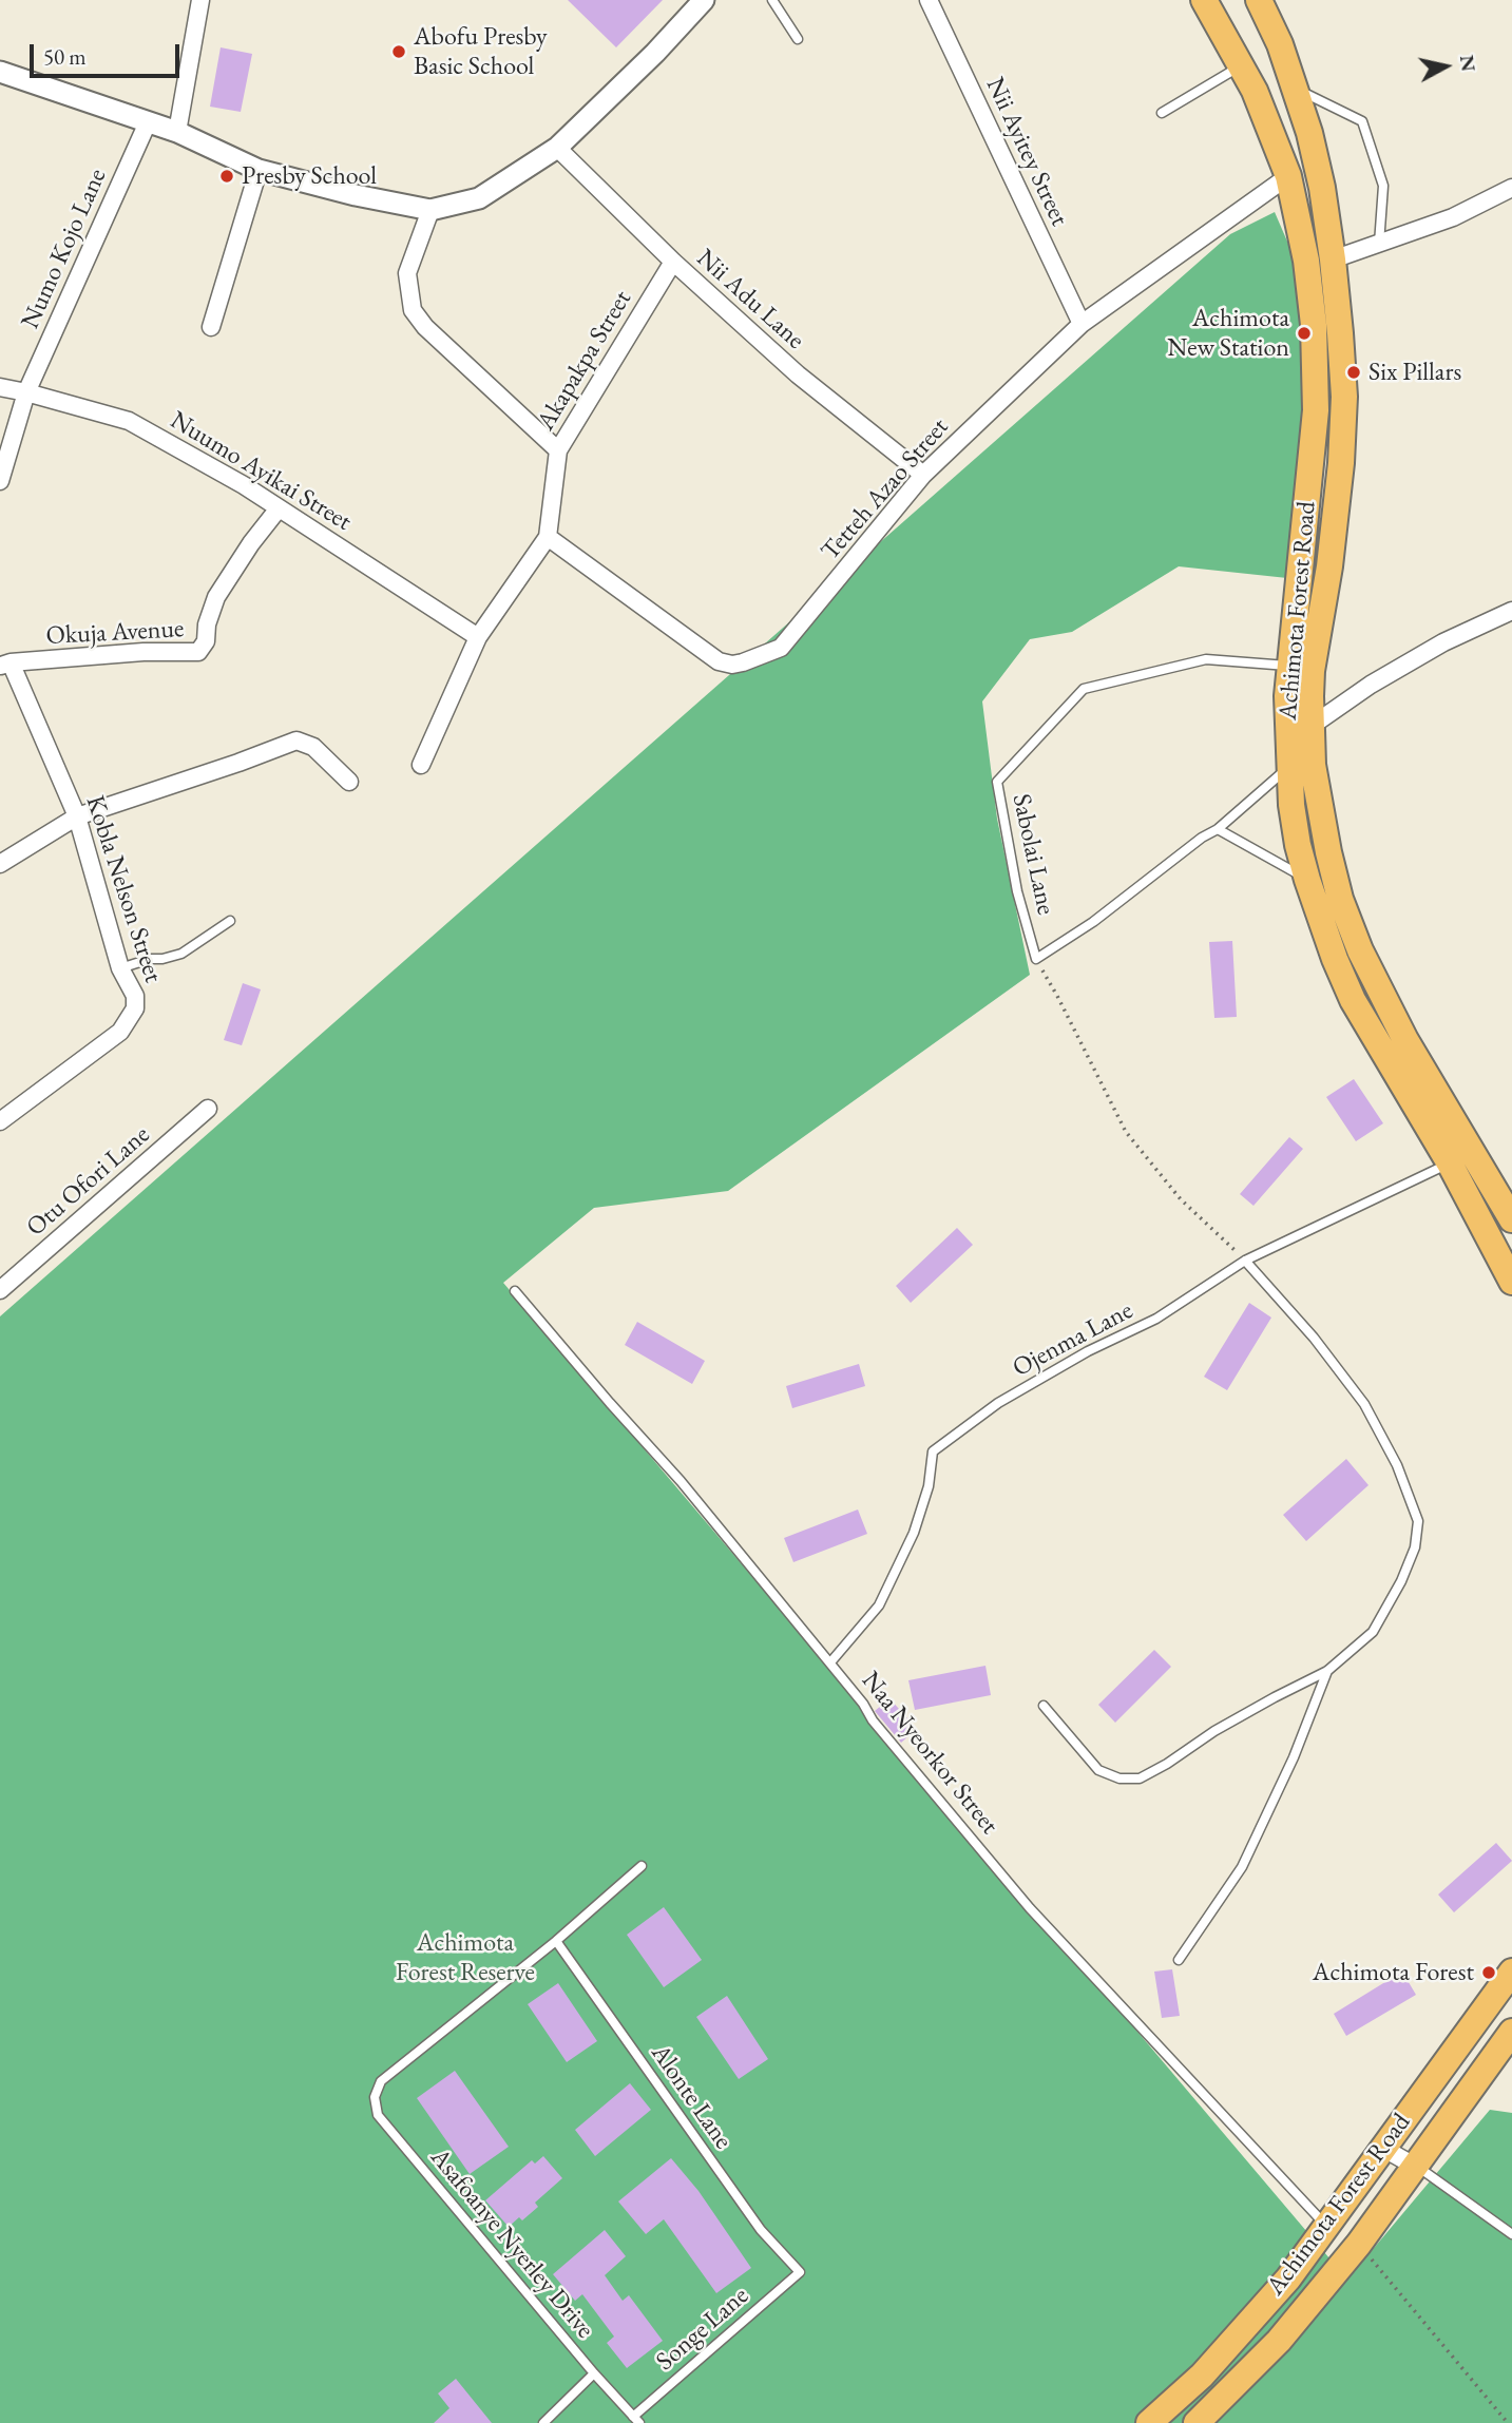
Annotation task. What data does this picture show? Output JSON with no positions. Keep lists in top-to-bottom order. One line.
{"streets":{"main road":["Achimota Forest Road"],"street":["Nii Ayitey Street","Numo Kojo Lane","Nii Adu Lane","Akapakpa Street","Nuumo Ayikai Street","Tetteh Azao Street","Okuja Avenue","Kobla Nelson Street","Otu Ofori Lane"],"lane":["Sabolai Lane","Ojenma Lane","Naa Nyeorkor Street","Alonte Lane","Asafoanye Nyerley Drive","Songe Lane"]},"crossings":[["Nii Ayitey Street","Tetteh Azao Street"],["Numo Kojo Lane","Nuumo Ayikai Street"],["Nii Adu Lane","Akapakpa Street"],["Nii Adu Lane","Tetteh Azao Street"],["Akapakpa Street","Nuumo Ayikai Street"],["Akapakpa Street","Tetteh Azao Street"],["Nuumo Ayikai Street","Okuja Avenue"],["Tetteh Azao Street","Achimota Forest Road"],["Achimota Forest Road","Sabolai Lane"],["Achimota Forest Road","Ojenma Lane"],["Achimota Forest Road","Naa Nyeorkor Street"],["Okuja Avenue","Kobla Nelson Street"],["Ojenma Lane","Naa Nyeorkor Street"],["Alonte Lane","Asafoanye Nyerley Drive"],["Alonte Lane","Songe Lane"],["Asafoanye Nyerley Drive","Songe Lane"]],"parks":["Achimota Forest Reserve"],"places":["Abofu Presby Basic School","Presby School","Achimota New Station","Six Pillars","Achimota Forest"],"scale_bar":"50 m","north":"right"}
